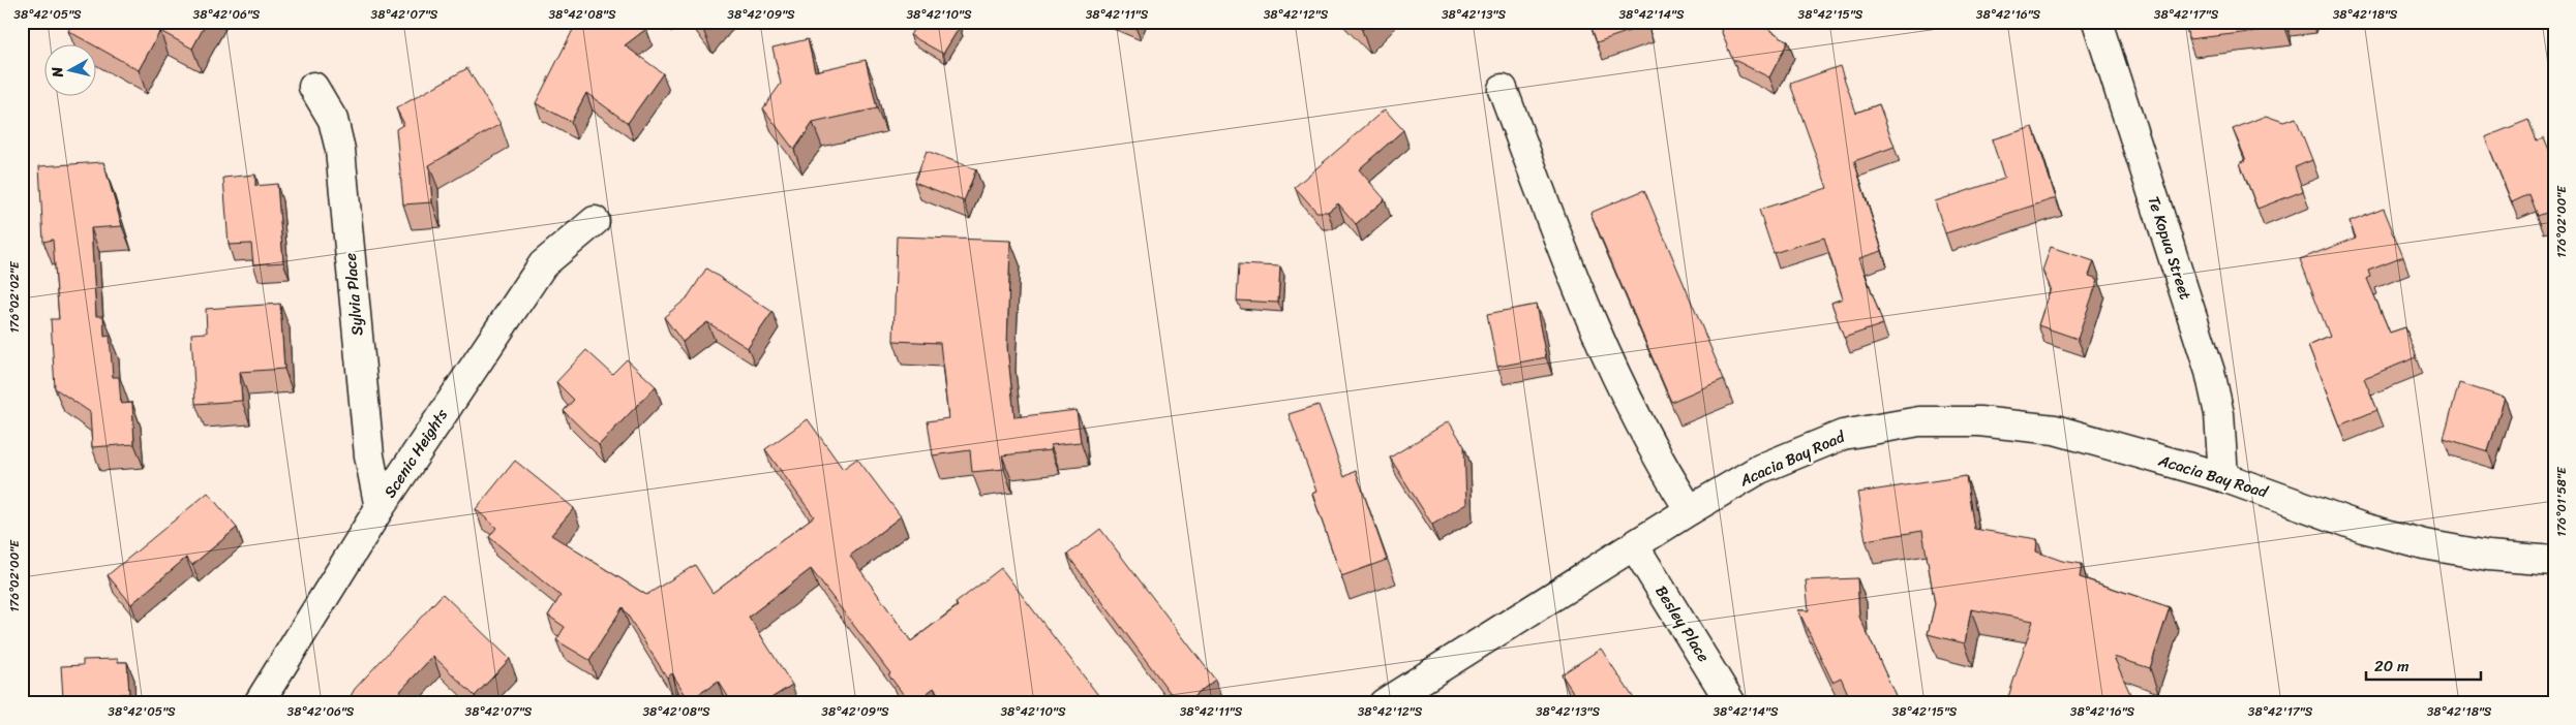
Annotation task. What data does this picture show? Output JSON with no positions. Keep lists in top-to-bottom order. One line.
{"streets":{"street":["Te Kopua Street","Sylvia Place","Scenic Heights","Acacia Bay Road","Besley Place"]},"crossings":[["Te Kopua Street","Acacia Bay Road"],["Sylvia Place","Scenic Heights"],["Acacia Bay Road","Besley Place"]],"scale_bar":"20 m","north":"left","coordinates":["38°42'05\"S","38°42'06\"S","38°42'07\"S","38°42'08\"S","38°42'09\"S","38°42'10\"S","38°42'11\"S","38°42'12\"S","38°42'13\"S","38°42'14\"S","38°42'15\"S","38°42'16\"S","38°42'17\"S","38°42'18\"S","176°02'00\"E","176°02'02\"E","176°01'58\"E"]}
